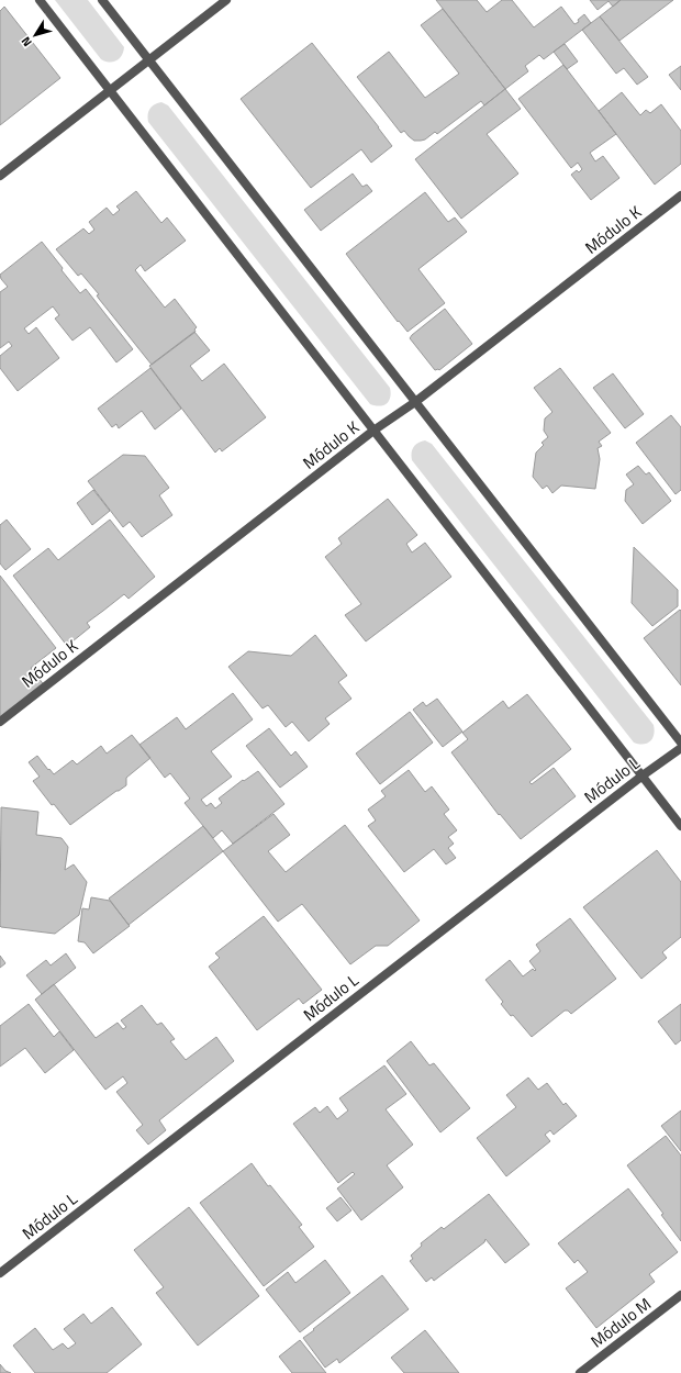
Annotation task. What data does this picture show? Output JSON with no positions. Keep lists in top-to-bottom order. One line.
{"streets":{"street":["Módulo K","Módulo L","Módulo M"]},"north":"bottom left"}
